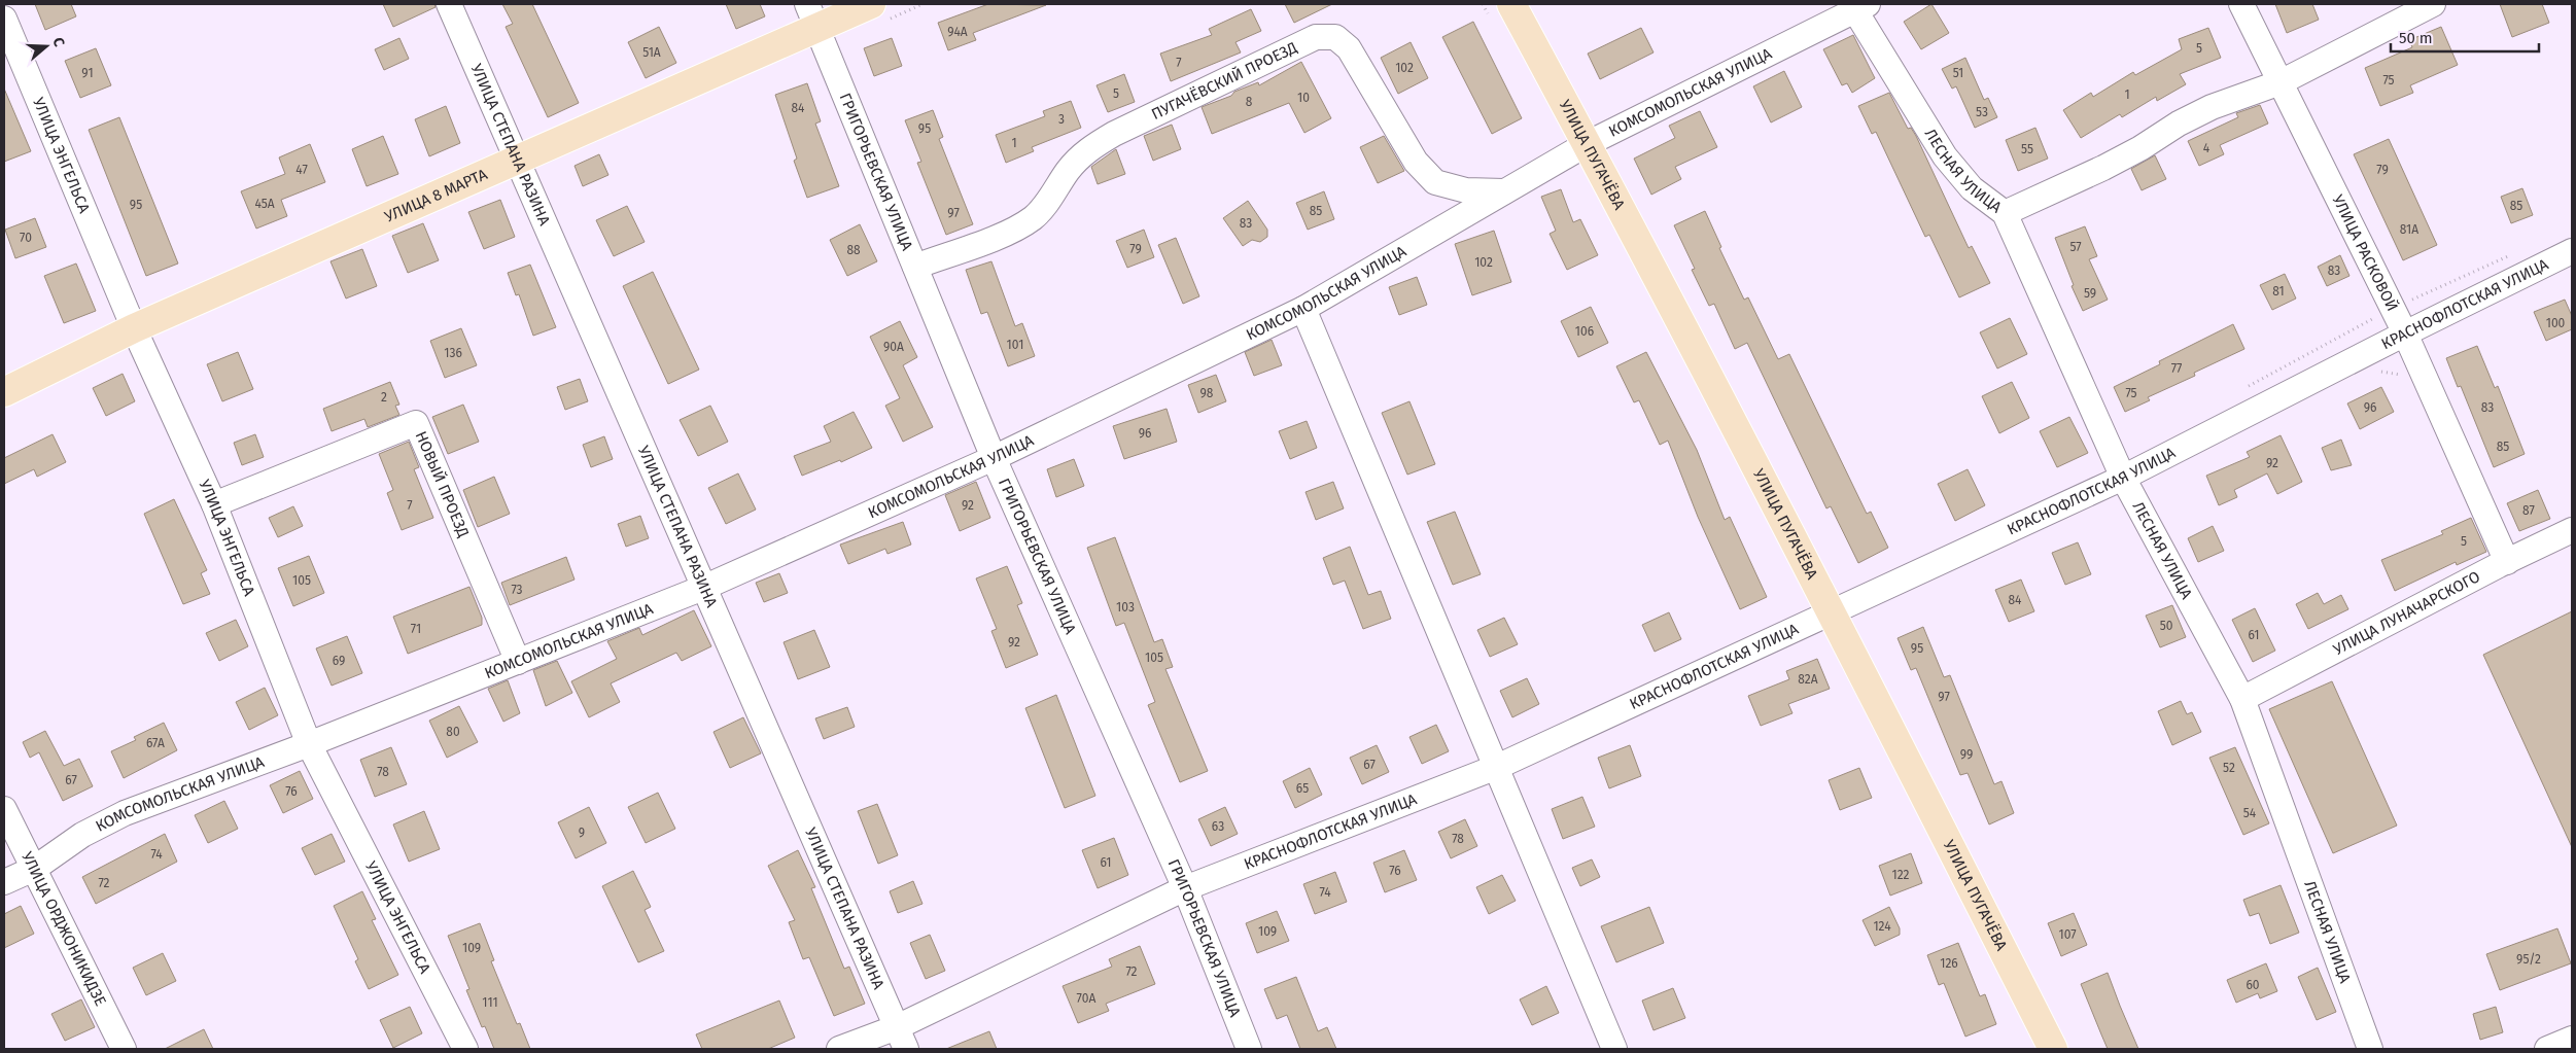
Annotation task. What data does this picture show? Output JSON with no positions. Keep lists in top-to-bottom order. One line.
{"streets":{"main road":["УЛИЦА ПУГАЧЁВА","УЛИЦА 8 МАРТА"],"street":["ПУГАЧЁВСКИЙ ПРОЕЗД","КОМСОМОЛЬСКАЯ УЛИЦА","УЛИЦА СТЕПАНА РАЗИНА","УЛИЦА ЭНГЕЛЬСА","ЛЕСНАЯ УЛИЦА","ГРИГОРЬЕВСКАЯ УЛИЦА","УЛИЦА РАСКОВОЙ","КРАСНОФЛОТСКАЯ УЛИЦА","НОВЫЙ ПРОЕЗД","УЛИЦА ЛУНАЧАРСКОГО","УЛИЦА ОРДЖОНИКИДЗЕ"]},"crossings":[["ПУГАЧЁВСКИЙ ПРОЕЗД","КОМСОМОЛЬСКАЯ УЛИЦА"],["ПУГАЧЁВСКИЙ ПРОЕЗД","ГРИГОРЬЕВСКАЯ УЛИЦА"],["КОМСОМОЛЬСКАЯ УЛИЦА","УЛИЦА СТЕПАНА РАЗИНА"],["КОМСОМОЛЬСКАЯ УЛИЦА","УЛИЦА ЭНГЕЛЬСА"],["КОМСОМОЛЬСКАЯ УЛИЦА","УЛИЦА ПУГАЧЁВА"],["КОМСОМОЛЬСКАЯ УЛИЦА","ЛЕСНАЯ УЛИЦА"],["КОМСОМОЛЬСКАЯ УЛИЦА","ГРИГОРЬЕВСКАЯ УЛИЦА"],["КОМСОМОЛЬСКАЯ УЛИЦА","НОВЫЙ ПРОЕЗД"],["КОМСОМОЛЬСКАЯ УЛИЦА","УЛИЦА ОРДЖОНИКИДЗЕ"],["УЛИЦА СТЕПАНА РАЗИНА","УЛИЦА 8 МАРТА"],["УЛИЦА СТЕПАНА РАЗИНА","КРАСНОФЛОТСКАЯ УЛИЦА"],["УЛИЦА ЭНГЕЛЬСА","УЛИЦА 8 МАРТА"],["УЛИЦА ЭНГЕЛЬСА","НОВЫЙ ПРОЕЗД"],["УЛИЦА ПУГАЧЁВА","КРАСНОФЛОТСКАЯ УЛИЦА"],["ЛЕСНАЯ УЛИЦА","КРАСНОФЛОТСКАЯ УЛИЦА"],["ЛЕСНАЯ УЛИЦА","УЛИЦА ЛУНАЧАРСКОГО"],["ГРИГОРЬЕВСКАЯ УЛИЦА","УЛИЦА 8 МАРТА"],["ГРИГОРЬЕВСКАЯ УЛИЦА","КРАСНОФЛОТСКАЯ УЛИЦА"],["УЛИЦА РАСКОВОЙ","КРАСНОФЛОТСКАЯ УЛИЦА"],["УЛИЦА РАСКОВОЙ","УЛИЦА ЛУНАЧАРСКОГО"]],"house_numbers":["94А","5","51А","7","102","91","51","75","5","1","10","8","84","53","3","95","1","4","55","47","79","45А","95","85","85","97","83","81А","70","57","79","88","102","83","81","59","100","106","101","90А","136","77","98","75","2","96","83","96","85","92","7","92","87","5","105","73","84","103","50","71","61","92","95","105","69","82А","97","80","67А","99","67","52","78","67","65","76","54","63","9","78","74","61","76","122","72","74","124","109","107","109","95/2","126","72","60","70А","111"],"scale_bar":"50 m","north":"right"}
